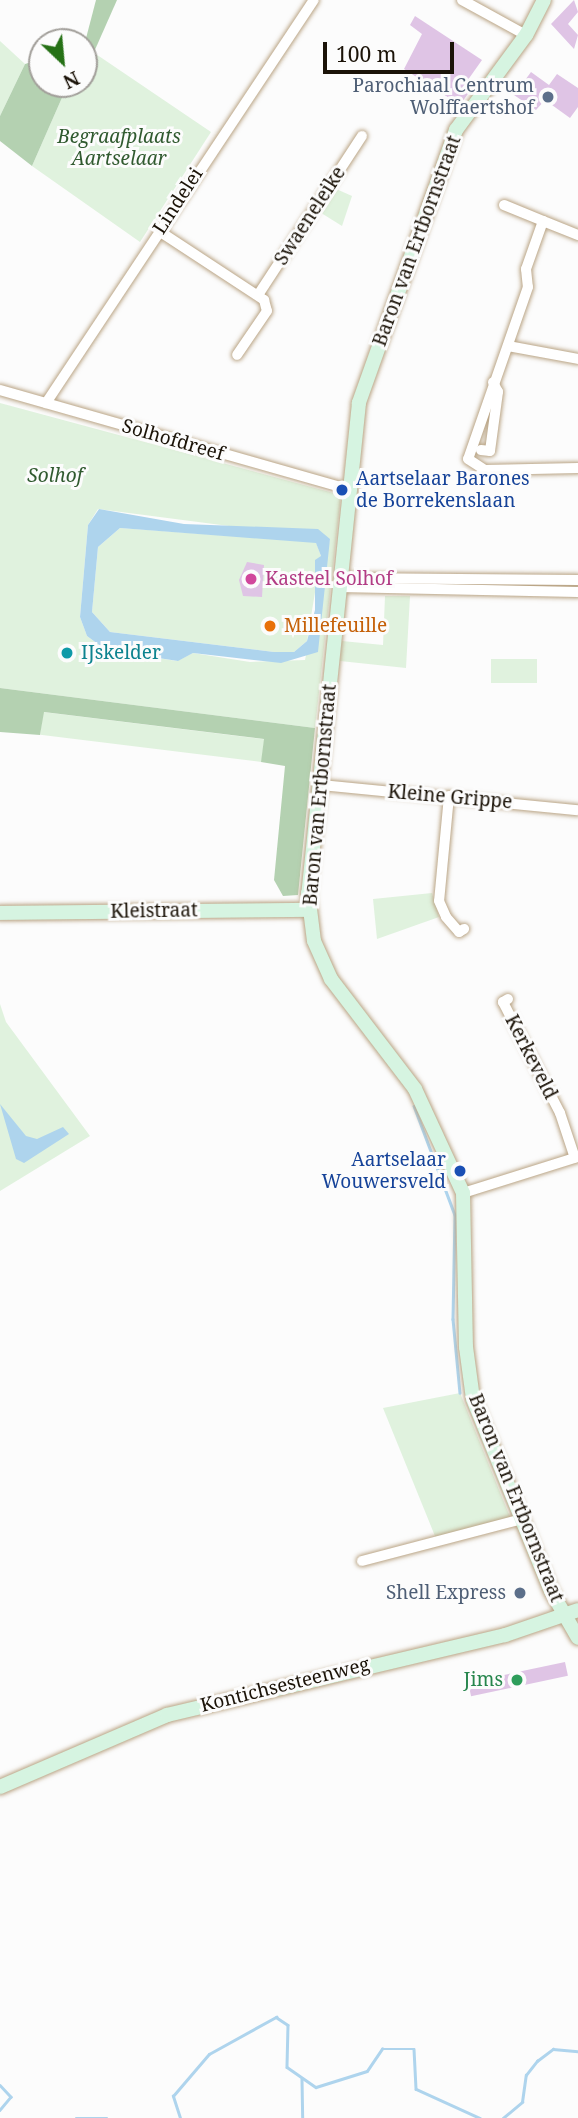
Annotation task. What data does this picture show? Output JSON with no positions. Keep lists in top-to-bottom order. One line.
{"streets":{"street":["Lindelei","Swaeneleike","Baron van Ertbornstraat","Solhofdreef","Kleine Grippe","Kleistraat","Kerkeveld","Kontichsesteenweg"]},"crossings":[["Lindelei","Solhofdreef"],["Baron van Ertbornstraat","Solhofdreef"],["Baron van Ertbornstraat","Kleine Grippe"],["Baron van Ertbornstraat","Kleistraat"],["Baron van Ertbornstraat","Kontichsesteenweg"]],"parks":["Begraafplaats Aartselaar","Solhof"],"places":["Parochiaal Centrum Wolffaertshof","Aartselaar Barones de Borrekenslaan","Kasteel Solhof","Millefeuille","IJskelder","Aartselaar Wouwersveld","Shell Express","Jims"],"scale_bar":"100 m","north":"bottom right"}
